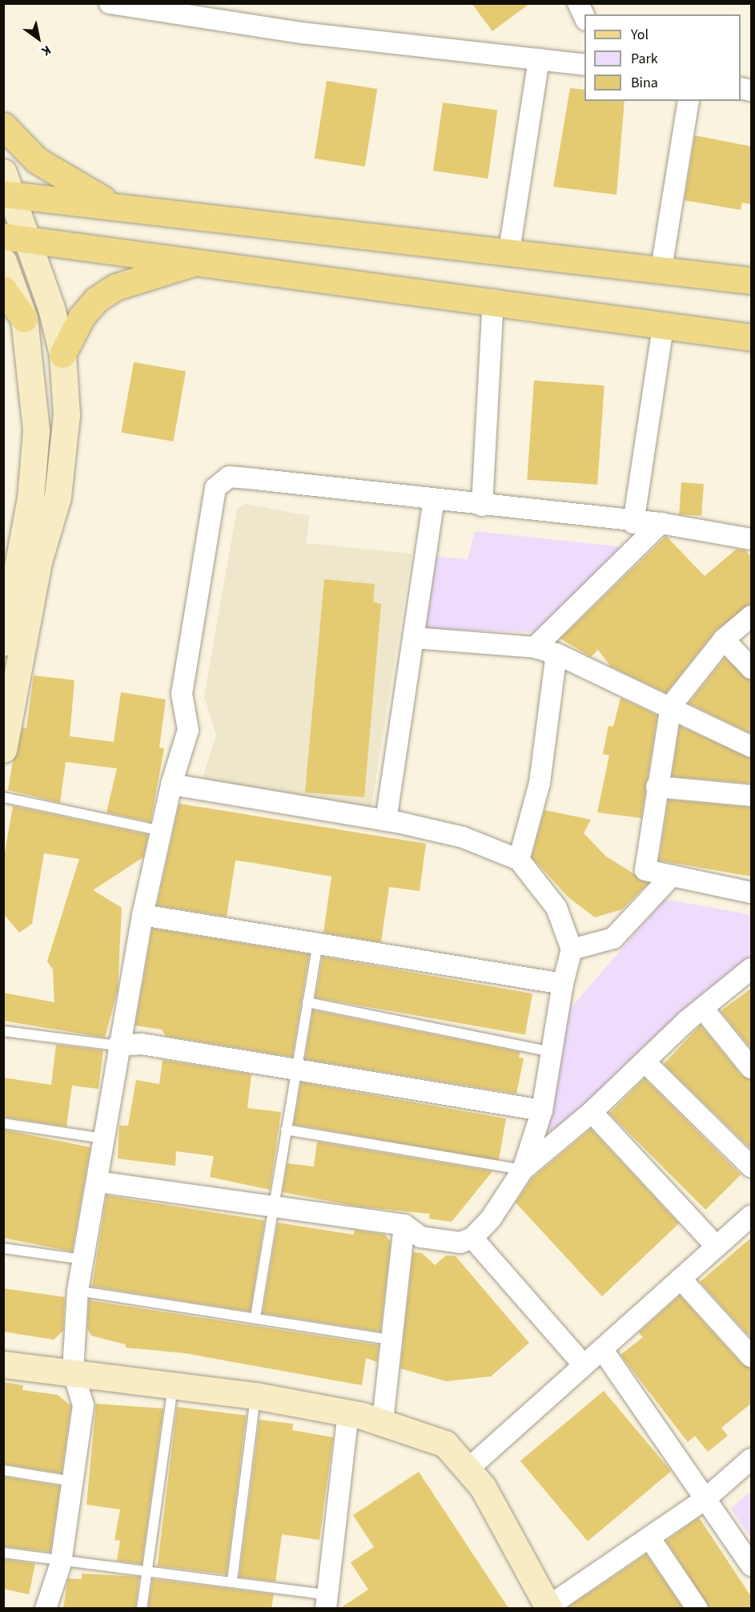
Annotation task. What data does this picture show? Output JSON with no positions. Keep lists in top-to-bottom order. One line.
{"legend":["Yol","Park","Bina"],"north":"bottom right"}
